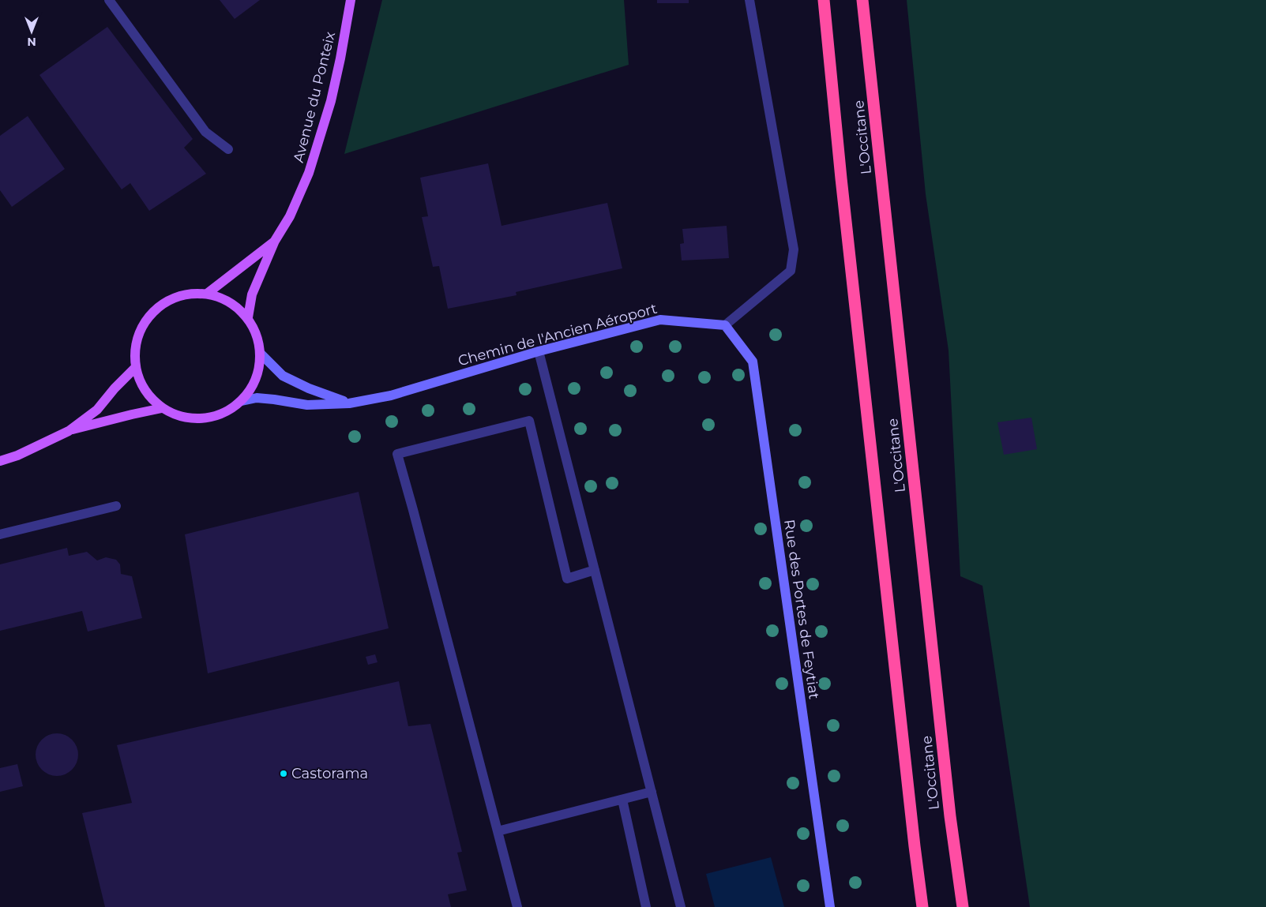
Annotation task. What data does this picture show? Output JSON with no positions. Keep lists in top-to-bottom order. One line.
{"streets":{"highway":["L'Occitane"],"main road":["Avenue du Ponteix"],"street":["Chemin de l'Ancien Aéroport","Rue des Portes de Feytiat"]},"crossings":[["Avenue du Ponteix","Chemin de l'Ancien Aéroport"],["Chemin de l'Ancien Aéroport","Rue des Portes de Feytiat"]],"places":["Castorama"],"north":"bottom"}
